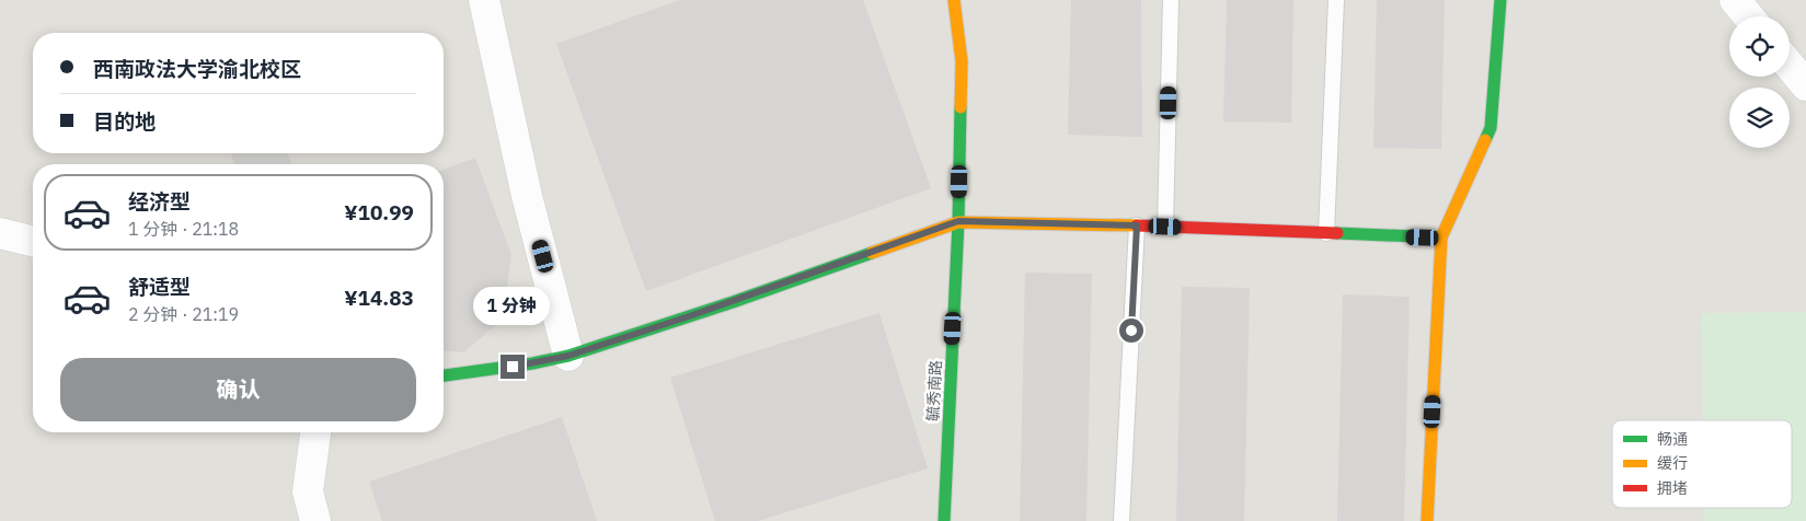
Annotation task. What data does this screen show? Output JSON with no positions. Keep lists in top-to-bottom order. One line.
{"streets":{"street":["毓秀南路"]},"legend":["畅通","缓行","拥堵"],"page":{"banner":["西南政法大学渝北校区","目的地"],"list":[{"name":"经济型","note":"1 分钟 · 21:18","value":"¥10.99"},{"name":"舒适型","note":"2 分钟 · 21:19","value":"¥14.83"}],"bubble":"1 分钟","buttons":"确认"}}
